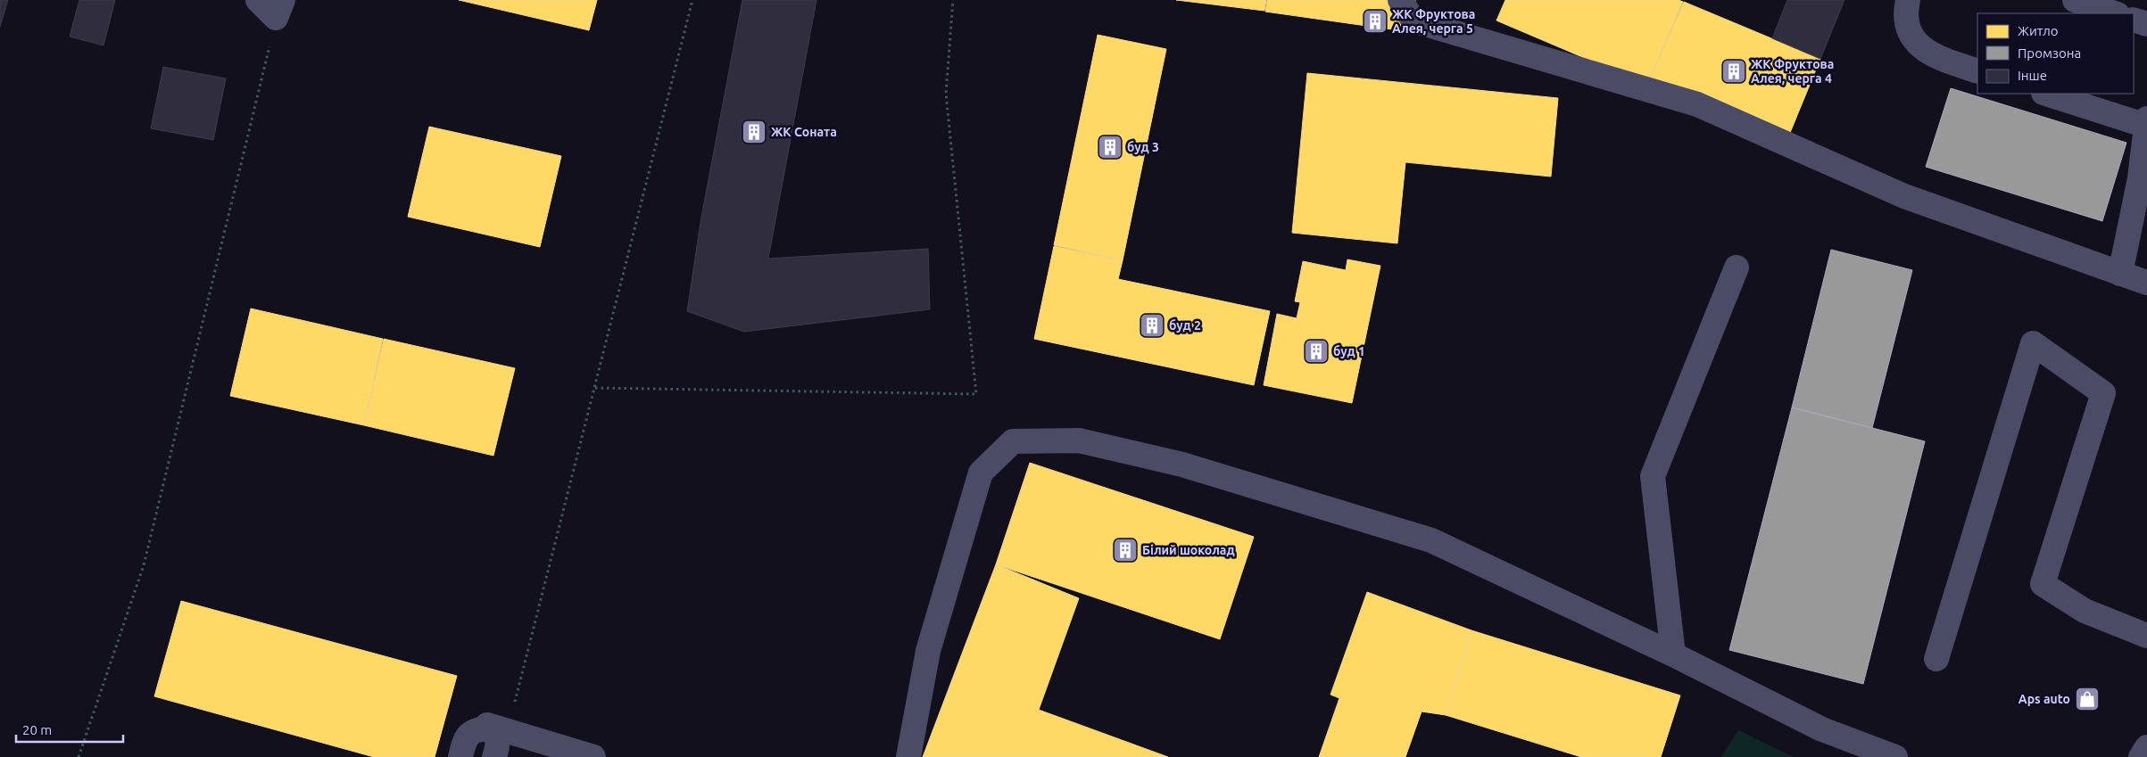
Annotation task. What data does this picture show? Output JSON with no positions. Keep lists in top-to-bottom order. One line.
{"places":{"building":["ЖК Фруктова Алея, черга 5","ЖК Фруктова Алея, черга 4","ЖК Соната","буд 3","буд 2","буд 1","Білий шоколад"],"shop":["Aps auto"]},"legend":["Житло","Промзона","Інше"],"scale_bar":"20 m"}
